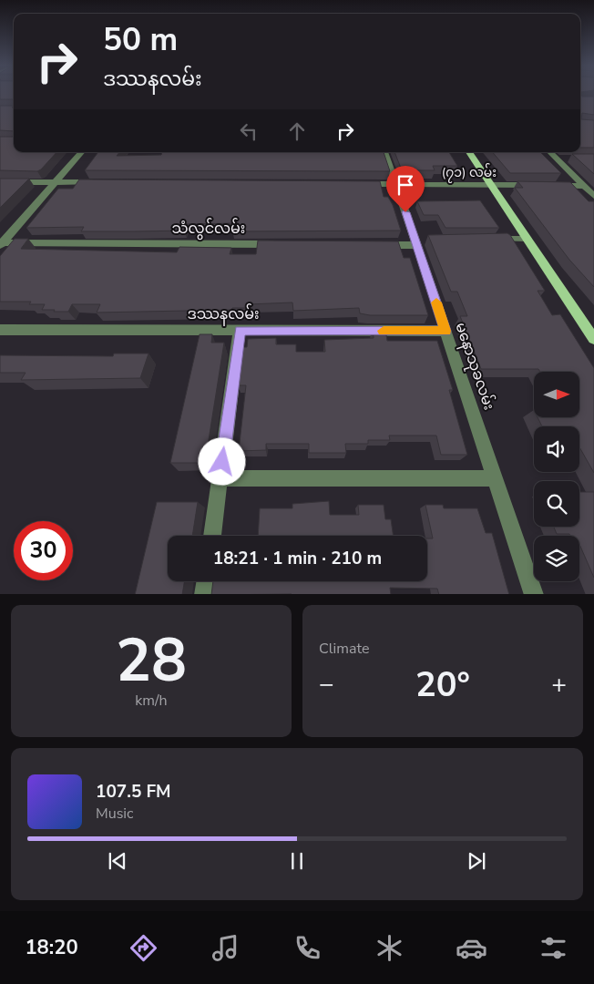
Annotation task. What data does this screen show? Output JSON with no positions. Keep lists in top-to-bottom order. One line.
{"streets":{"street":["(၇၁) လမ်း","သံလွင်လမ်း","ဒဿနလမ်း","မနောသုခလမ်း"]},"crossings":[["(၇၁) လမ်း","မနောသုခလမ်း"],["ဒဿနလမ်း","မနောသုခလမ်း"]],"north":"right","page":{"turn":["50 m","ဒဿနလမ်း"],"limit":"30","trip":"18:21 · 1 min · 210 m","tile":[["28","km/h"],"Climate"],"heat":["−","20°","+"],"song":["107.5 FM","Music"],"tabs":"18:20"}}
